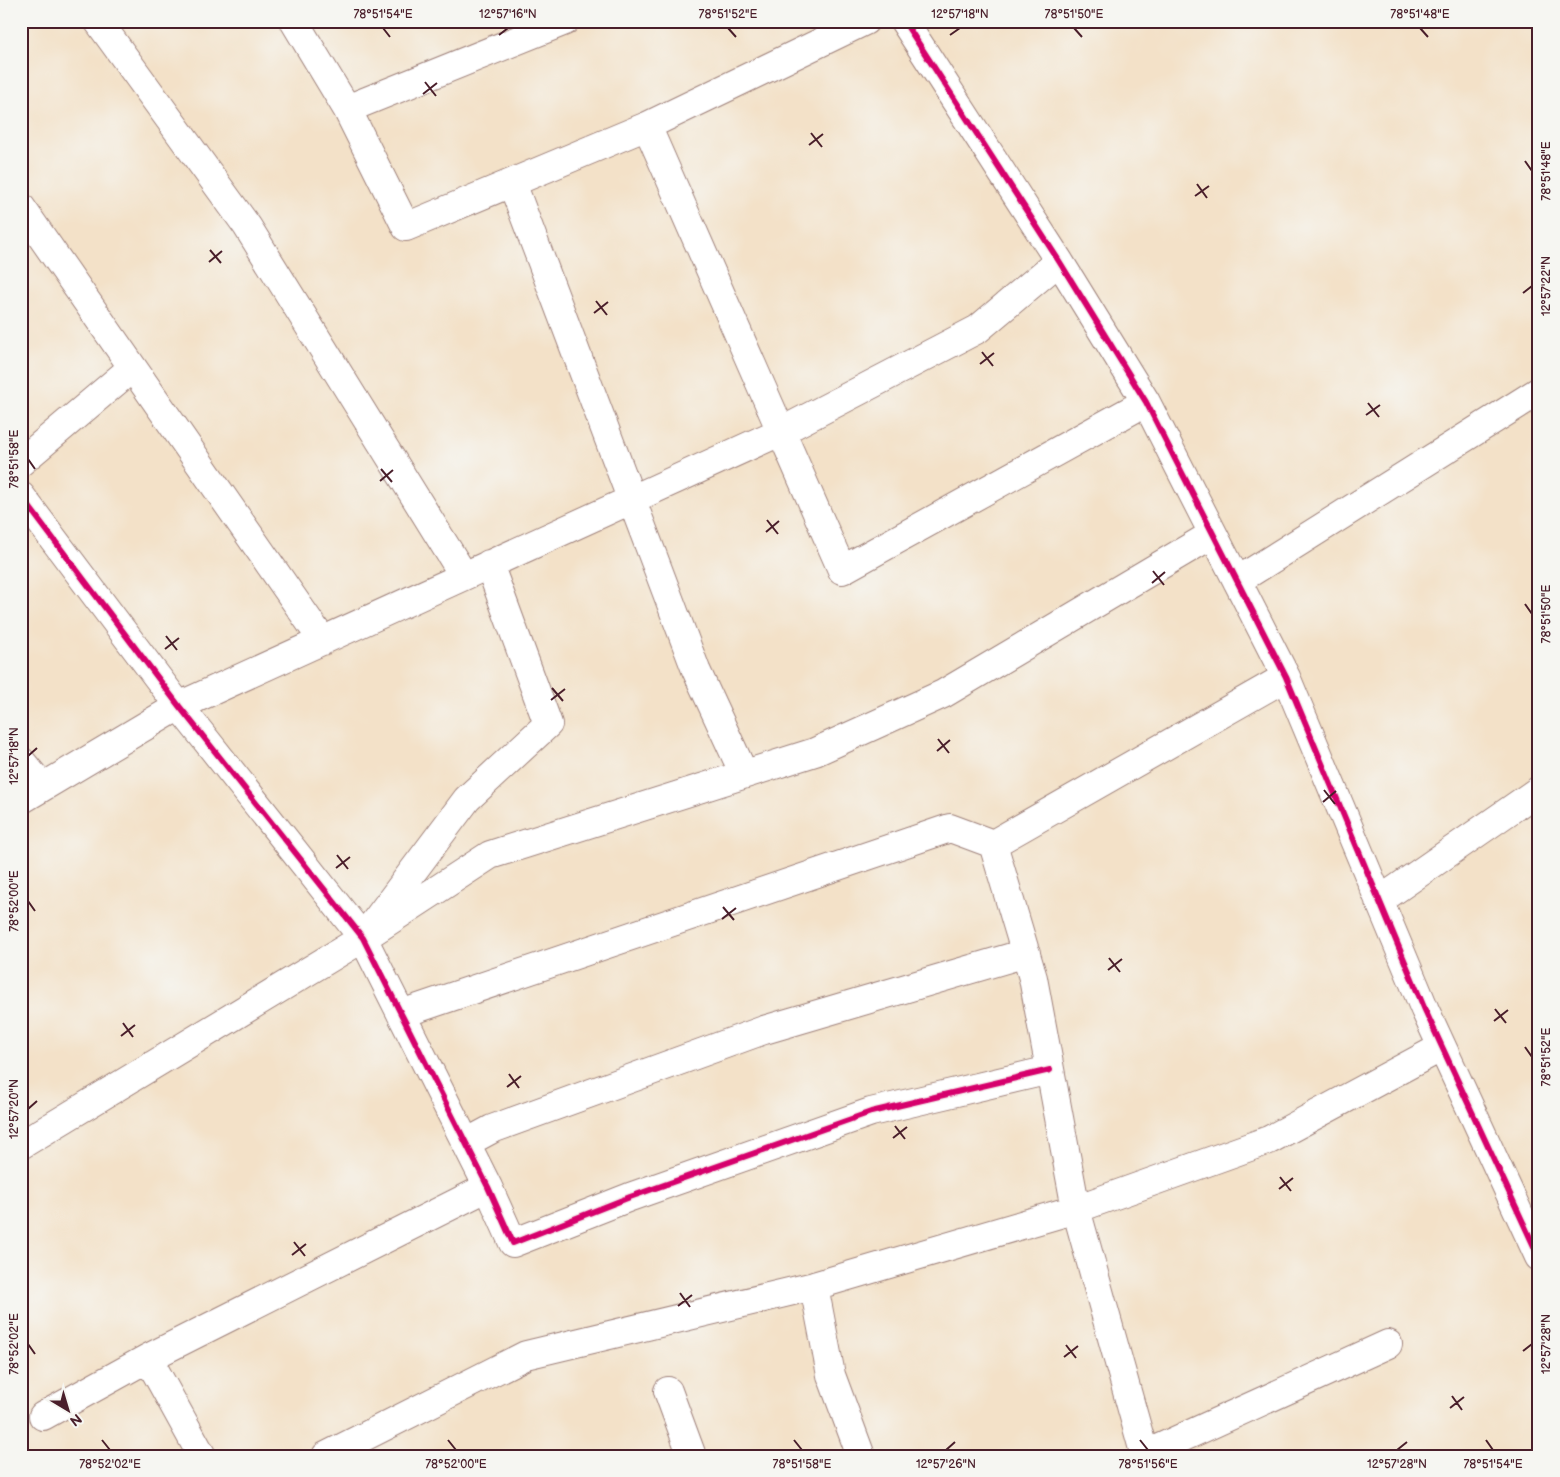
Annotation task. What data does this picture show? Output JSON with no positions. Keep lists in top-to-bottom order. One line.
{"north":"bottom right","coordinates":["78°51'54\"E","12°57'16\"N","78°51'52\"E","12°57'18\"N","78°51'50\"E","78°51'48\"E","12°57'22\"N","78°51'58\"E","78°52'00\"E","12°57'20\"N","12°57'28\"N","78°52'02\"E","12°57'26\"N","78°51'56\"E"]}
